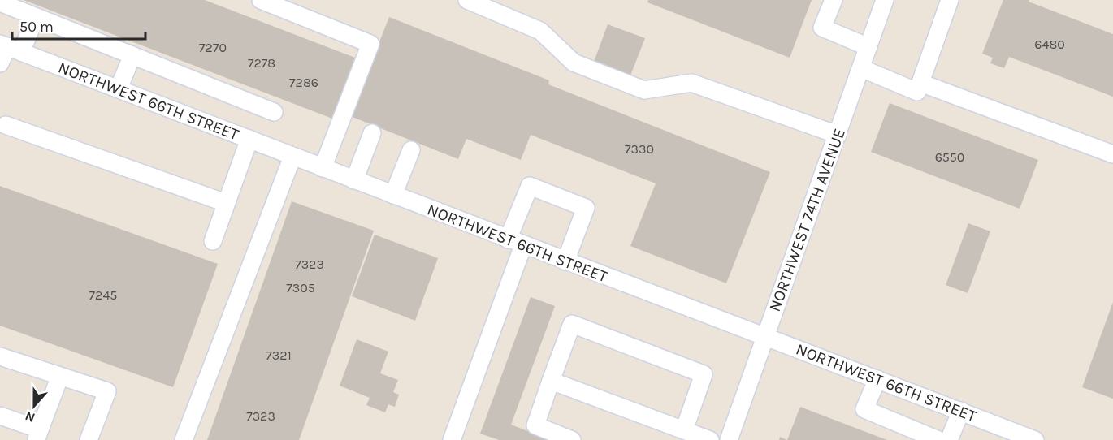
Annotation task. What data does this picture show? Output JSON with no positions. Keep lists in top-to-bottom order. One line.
{"streets":{"street":["NORTHWEST 66TH STREET","NORTHWEST 74TH AVENUE"]},"crossings":[["NORTHWEST 66TH STREET","NORTHWEST 74TH AVENUE"]],"house_numbers":["6480","7270","7278","7286","7330","6550","7323","7305","7245","7321","7323"],"scale_bar":"50 m","north":"bottom"}
